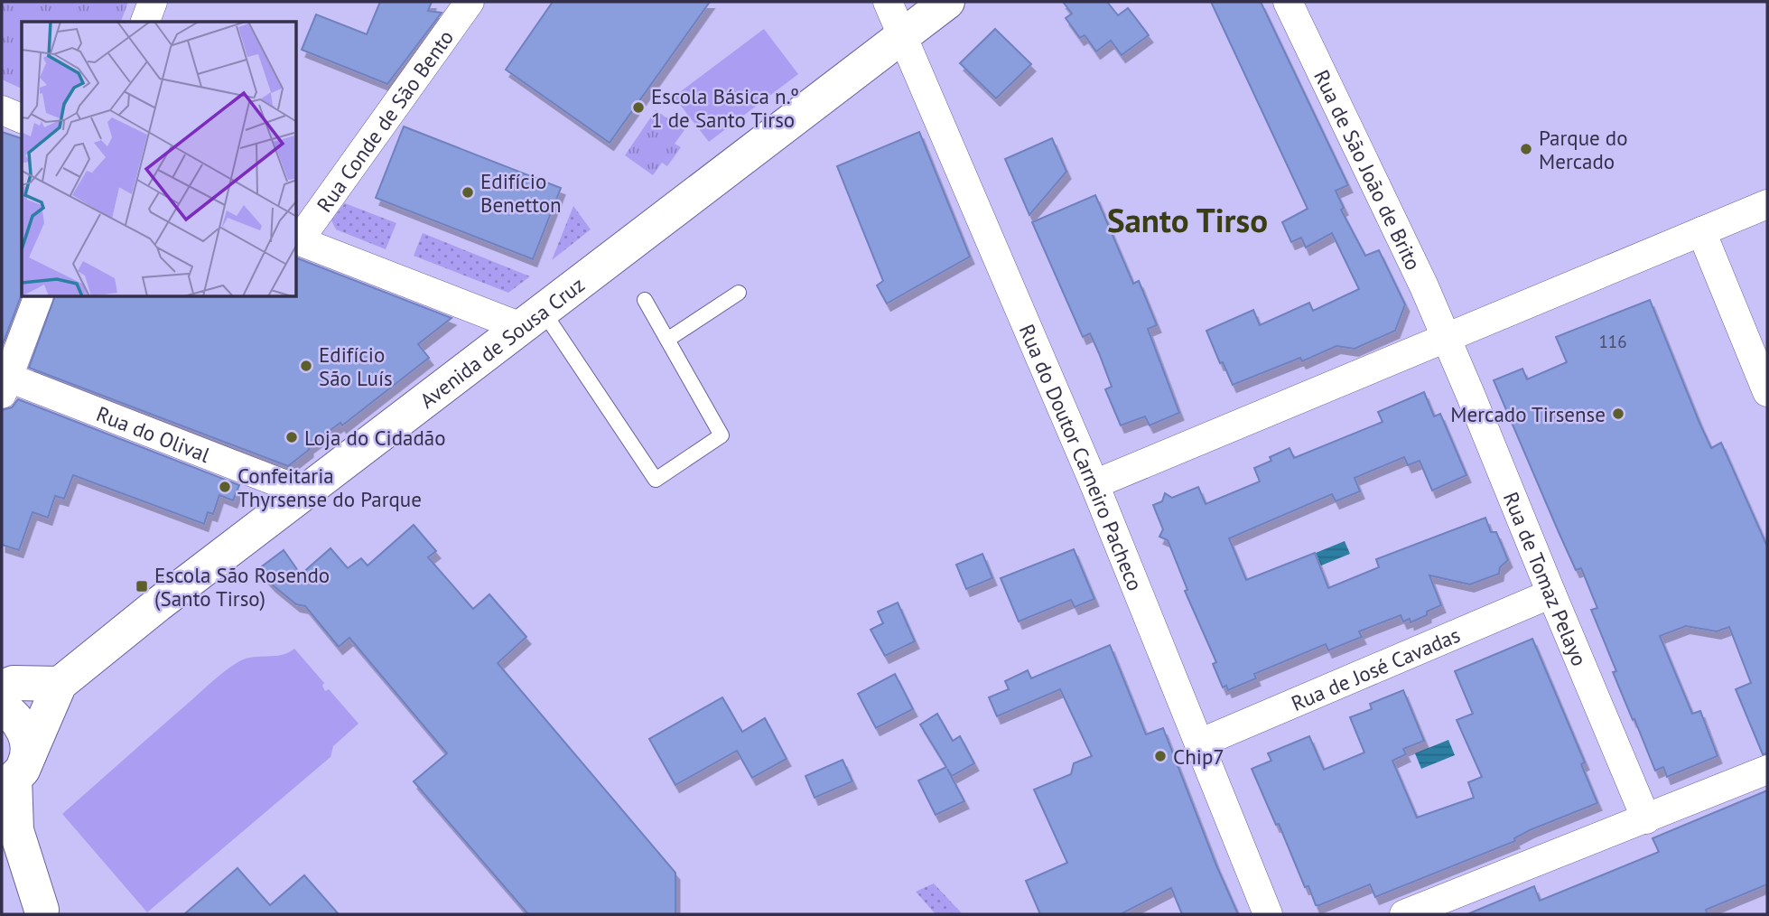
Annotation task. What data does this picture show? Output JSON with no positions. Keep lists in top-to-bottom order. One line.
{"streets":{"main road":["Avenida de Sousa Cruz"],"street":["Rua Conde de São Bento","Rua de São João de Brito","Rua do Olival","Rua do Doutor Carneiro Pacheco","Rua de Tomaz Pelayo","Rua de José Cavadas"]},"crossings":[["Rua de São João de Brito","Rua de Tomaz Pelayo"],["Avenida de Sousa Cruz","Rua do Olival"],["Avenida de Sousa Cruz","Rua do Doutor Carneiro Pacheco"],["Rua do Doutor Carneiro Pacheco","Rua de José Cavadas"],["Rua de Tomaz Pelayo","Rua de José Cavadas"]],"districts":["Santo Tirso"],"places":{"other":["Escola Básica n.º 1 de Santo Tirso","Parque do Mercado","Edifício Benetton","Edifício São Luís","Mercado Tirsense","Loja do Cidadão","Confeitaria Thyrsense do Parque","Chip7"],"transit":["Escola São Rosendo (Santo Tirso)"]},"house_numbers":["116"]}
